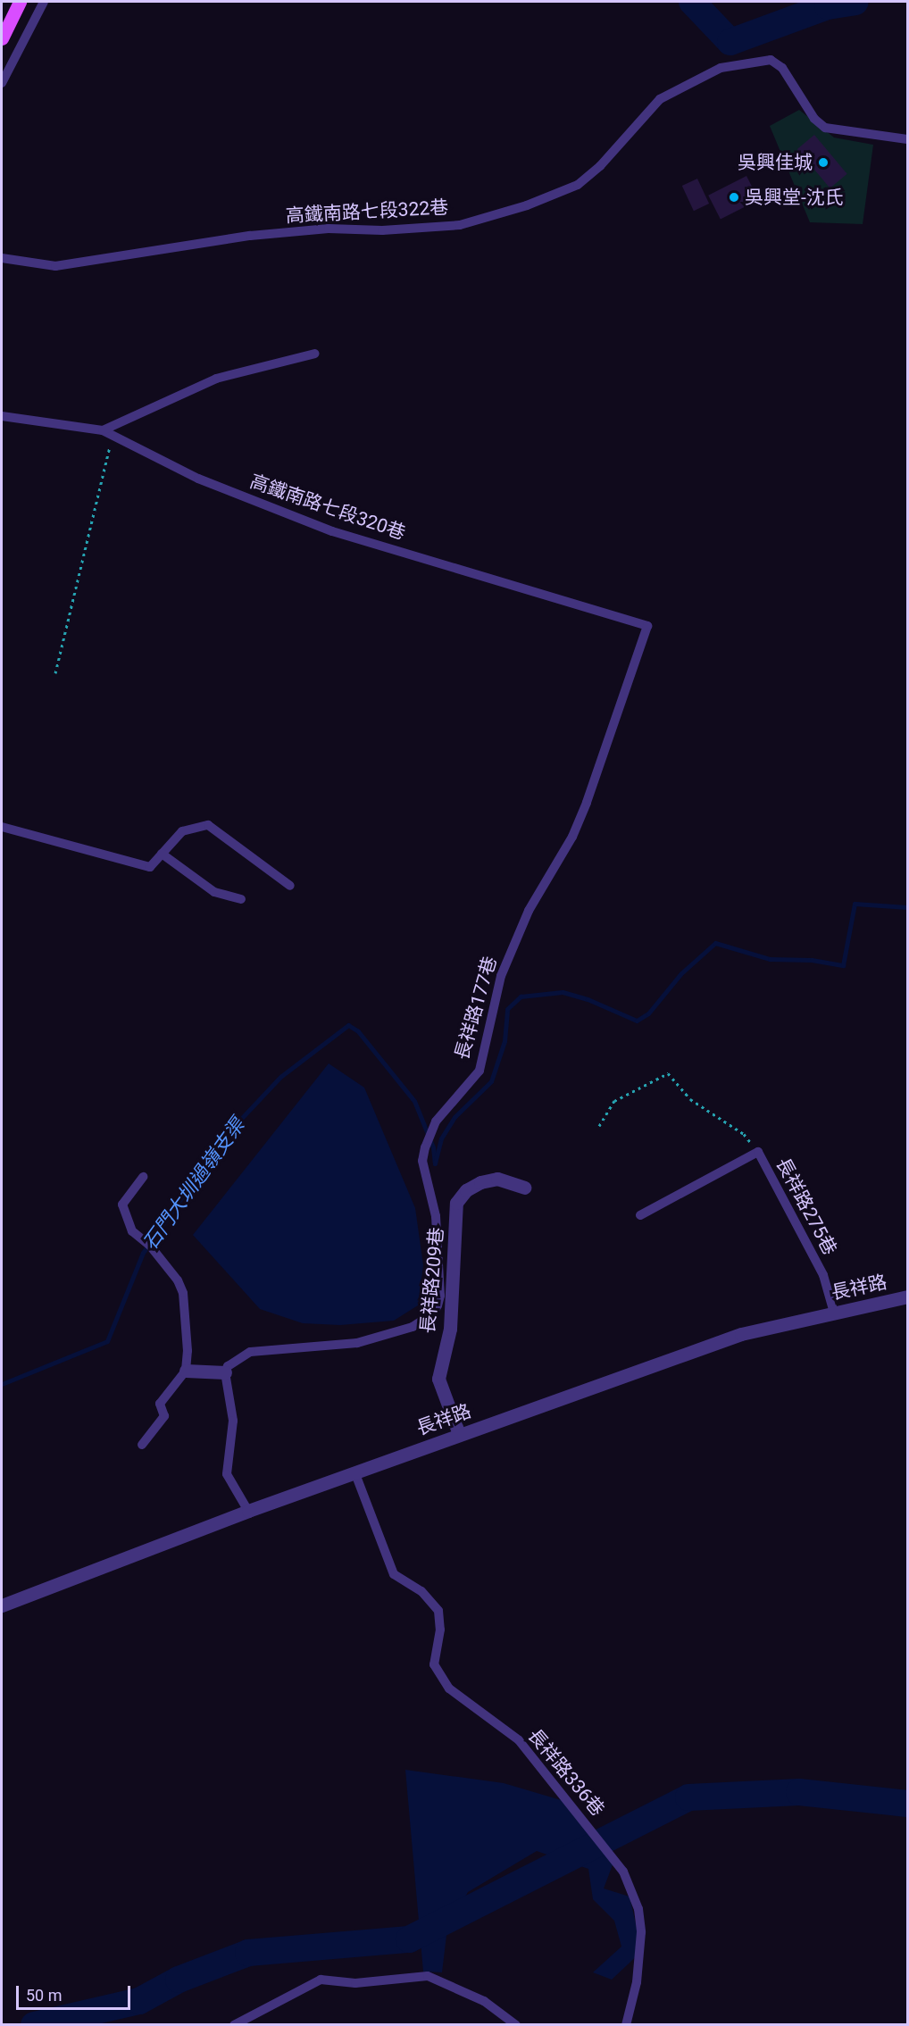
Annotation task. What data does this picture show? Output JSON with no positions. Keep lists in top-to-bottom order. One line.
{"streets":{"street":["長祥路209巷","長祥路"],"lane":["高鐵南路七段322巷","高鐵南路七段320巷","長祥路177巷","長祥路275巷","長祥路336巷"]},"crossings":[["高鐵南路七段320巷","長祥路177巷"],["長祥路275巷","長祥路"],["長祥路209巷","長祥路"],["長祥路","長祥路336巷"]],"water":["石門大圳過嶺支渠"],"places":["吳興佳城","吳興堂-沈氏"],"scale_bar":"50 m"}
